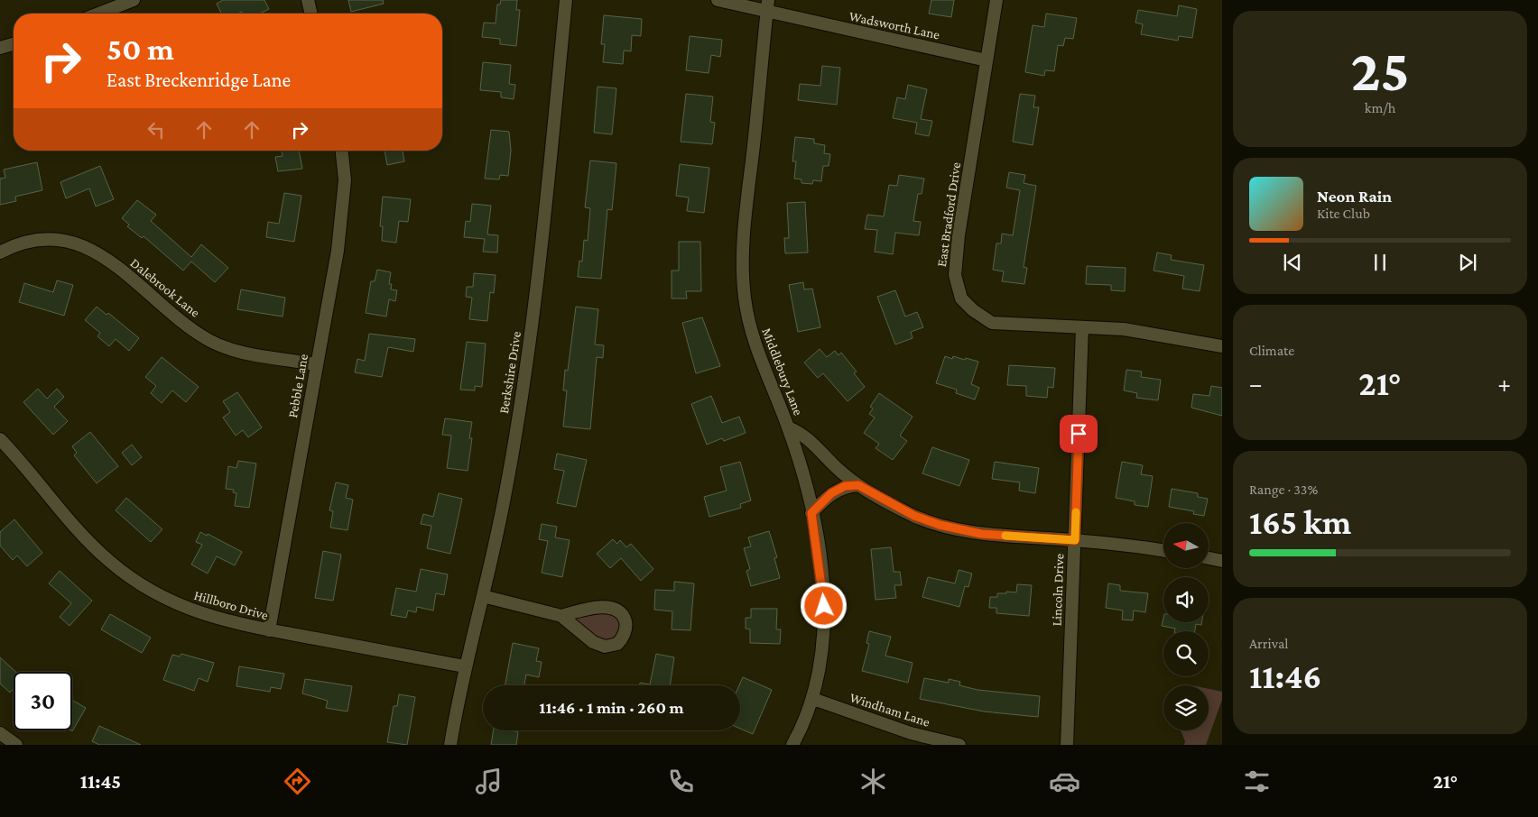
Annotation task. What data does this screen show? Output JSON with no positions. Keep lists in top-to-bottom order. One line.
{"streets":{"street":["Wadsworth Lane","East Bradford Drive","Dalebrook Lane","Middlebury Lane","Berkshire Drive","Pebble Lane","Lincoln Drive","Hillboro Drive","Windham Lane"]},"crossings":[["Wadsworth Lane","East Bradford Drive"],["Wadsworth Lane","Middlebury Lane"],["East Bradford Drive","Lincoln Drive"],["Dalebrook Lane","Pebble Lane"],["Middlebury Lane","Windham Lane"],["Berkshire Drive","Hillboro Drive"],["Pebble Lane","Hillboro Drive"]],"north":"left","page":{"tile":[["25","km/h"],"Climate",["Range · 33%","165 km"],["Arrival","11:46"]],"turn":["50 m","East Breckenridge Lane"],"song":["Neon Rain","Kite Club"],"heat":["−","21°","+"],"limit":"30","trip":"11:46 · 1 min · 260 m","tabs":["11:45","21°"]}}
